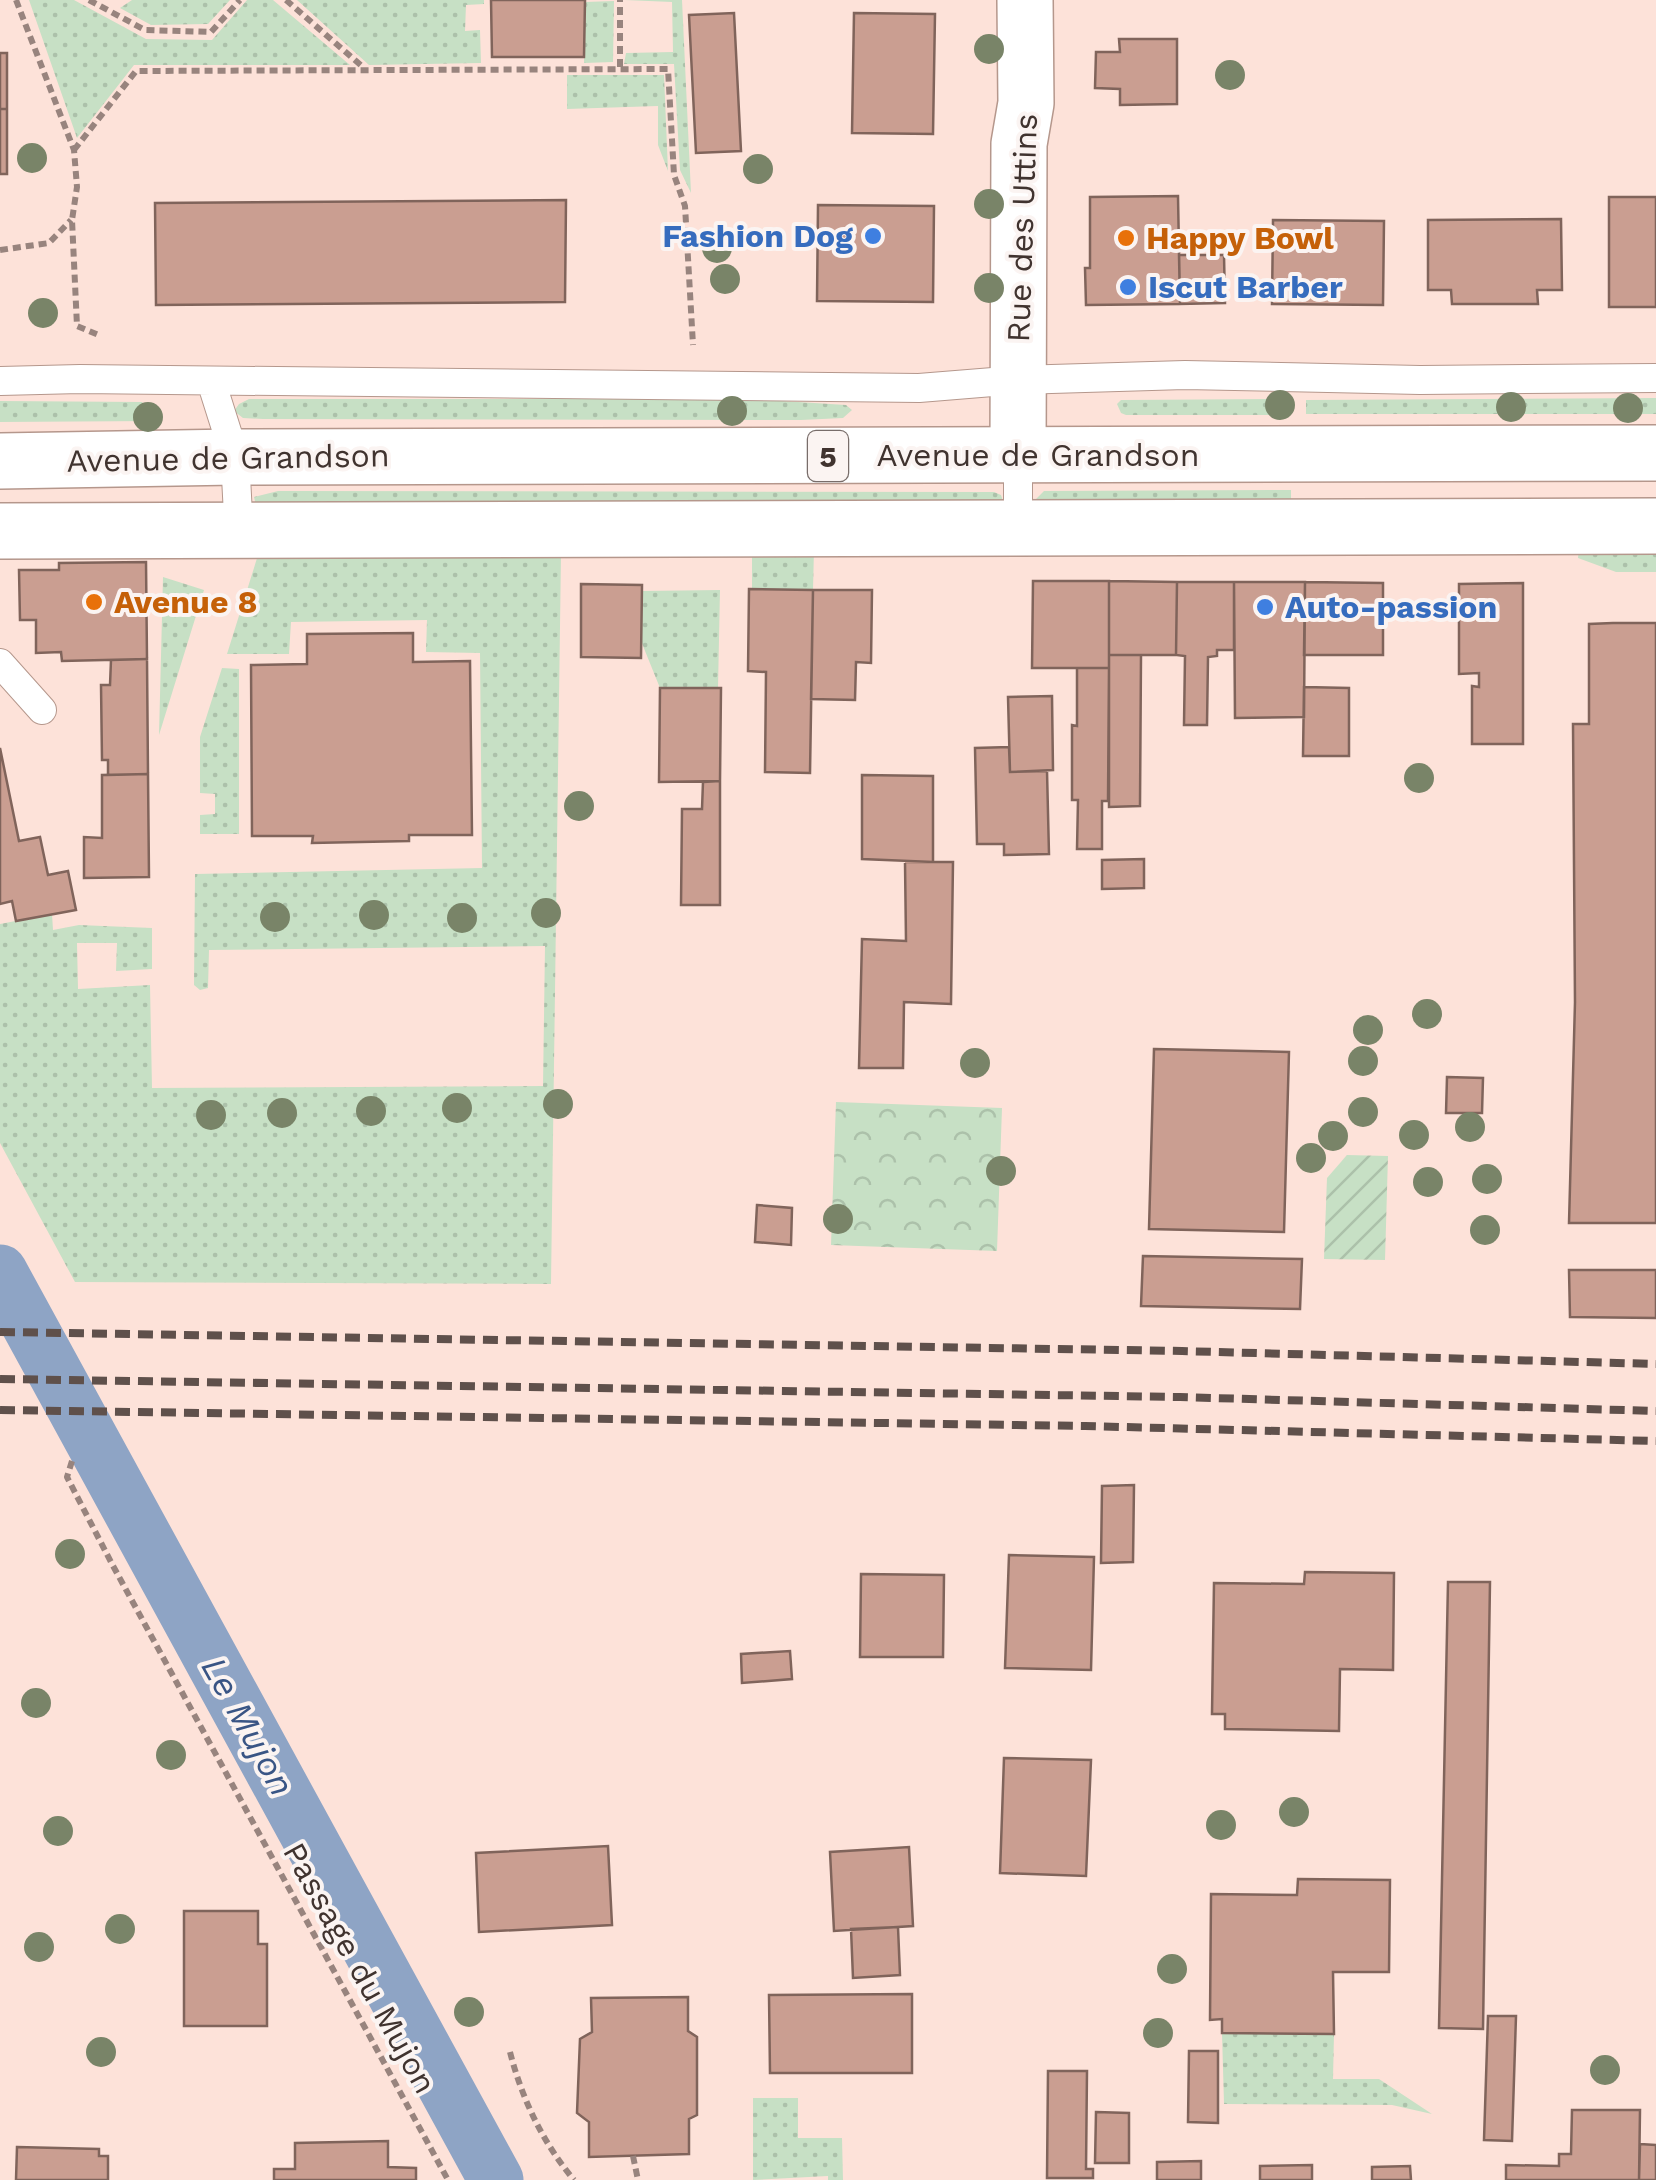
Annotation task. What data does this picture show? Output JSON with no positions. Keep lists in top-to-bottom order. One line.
{"streets":{"street":["Rue des Uttins","Avenue de Grandson","5"],"path":["Passage du Mujon"]},"crossings":[["Rue des Uttins","Avenue de Grandson"]],"water":["Le Mujon"],"places":["Fashion Dog","Happy Bowl","Iscut Barber","Avenue 8","Auto-passion"]}
